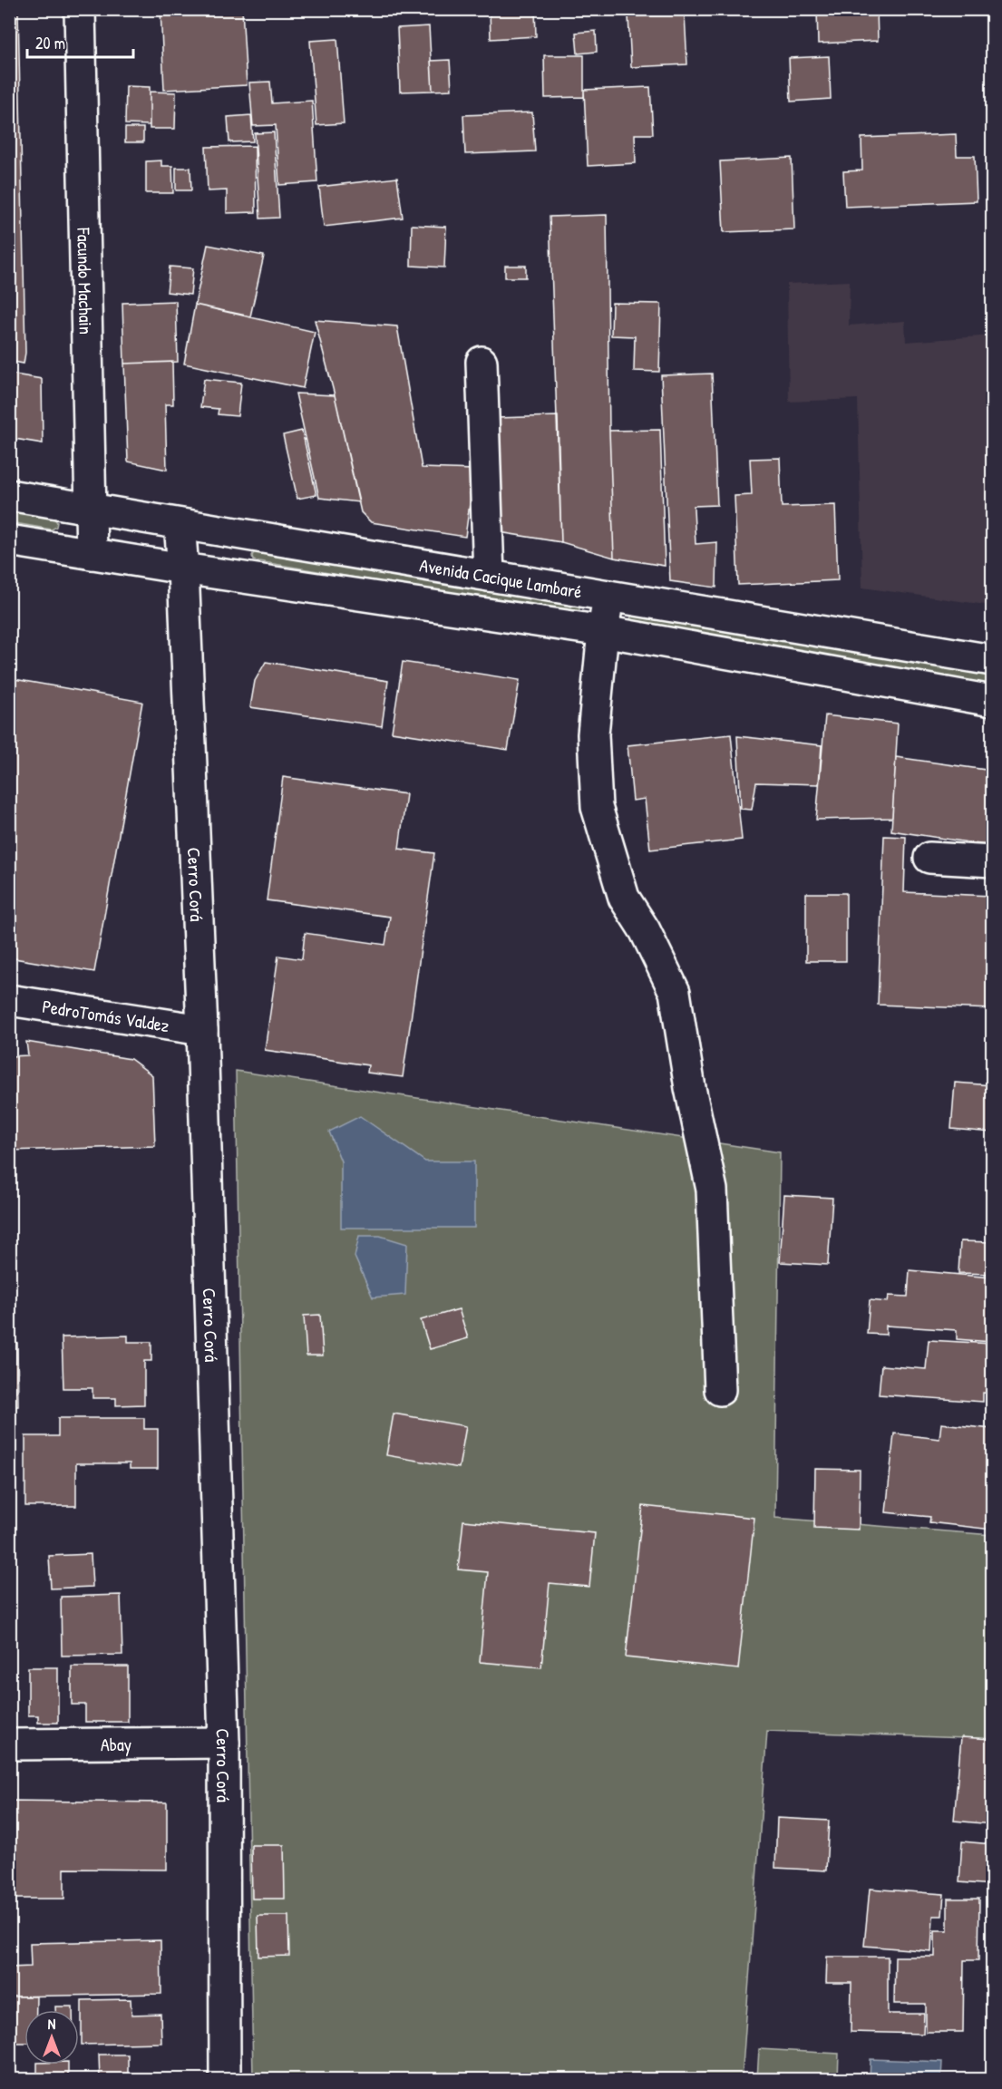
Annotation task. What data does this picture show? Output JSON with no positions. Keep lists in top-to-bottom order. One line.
{"streets":{"street":["Facundo Machain","Avenida Cacique Lambaré","Cerro Corá","PedroTomás Valdez","Abay"]},"crossings":[["Facundo Machain","Avenida Cacique Lambaré"],["Avenida Cacique Lambaré","Cerro Corá"],["Cerro Corá","PedroTomás Valdez"],["Cerro Corá","Abay"]],"scale_bar":"20 m","north":"top"}
